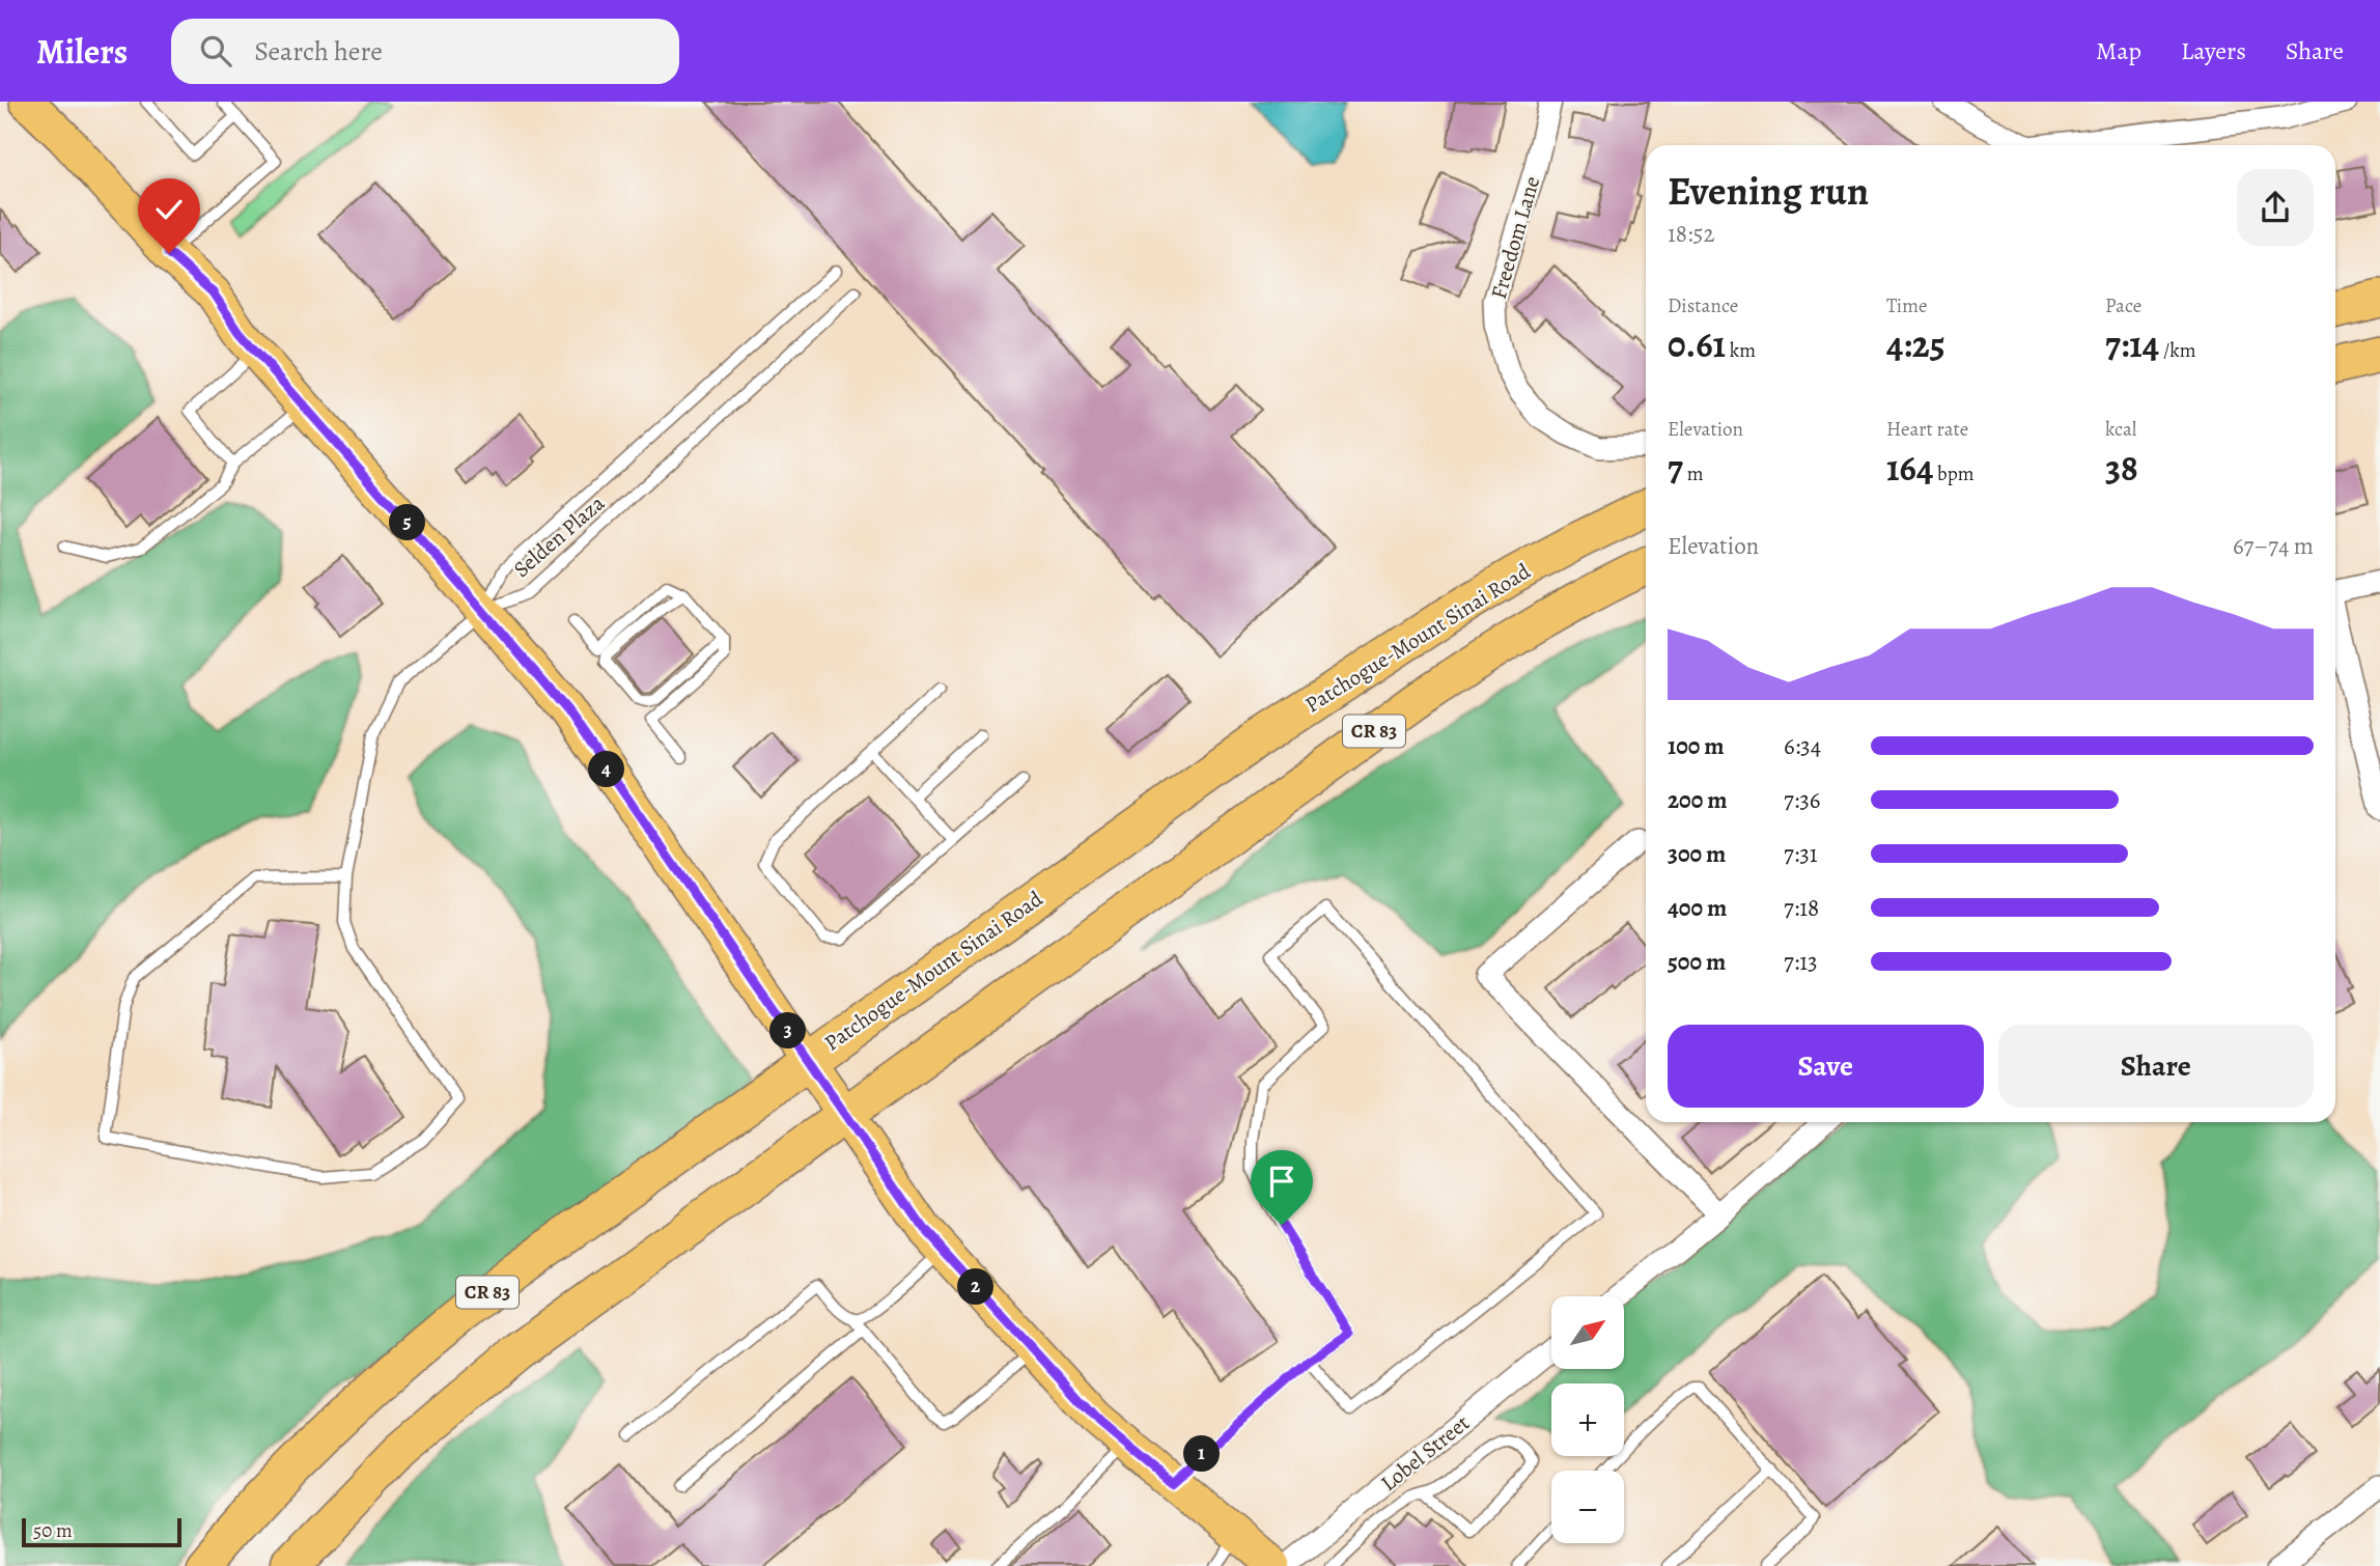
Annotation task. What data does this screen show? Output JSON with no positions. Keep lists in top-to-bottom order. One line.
{"streets":{"highway":["Patchogue-Mount Sinai Road","CR 83"],"street":["Freedom Lane","Lobel Street"],"lane":["Selden Plaza"]},"scale_bar":"50 m","north":"top right","page":{"header":"Milers","search":"Search here","nav":["Map","Layers","Share"],"heading":["Evening run","18:52"],"stats":[["Distance","0.61 km"],["Time","4:25"],["Pace","7:14 /km"],["Elevation","7 m"],["Heart rate","164 bpm"],["kcal","38"]],"pins":["5","4","3","2","1"],"chart":["Elevation","67–74 m"],"list":[{"name":"100 m","note":"6:34"},{"name":"200 m","note":"7:36"},{"name":"300 m","note":"7:31"},{"name":"400 m","note":"7:18"},{"name":"500 m","note":"7:13"}],"buttons":["Save","Share"],"map_buttons":["+","−"],"scale":"50 m"}}
